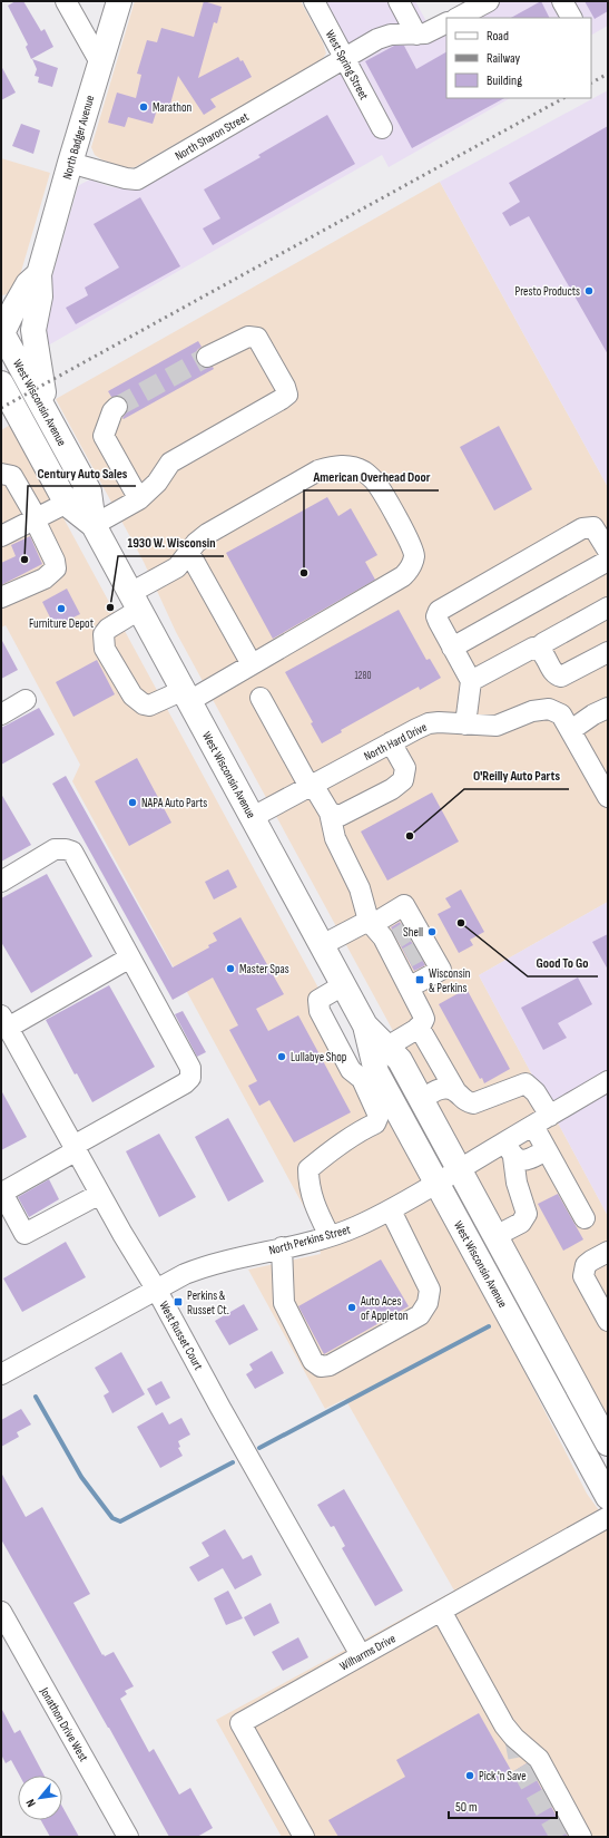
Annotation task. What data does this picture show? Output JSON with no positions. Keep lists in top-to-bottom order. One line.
{"streets":{"main road":["North Badger Avenue","West Wisconsin Avenue"],"street":["West Spring Street","North Sharon Street","North Hard Drive","North Perkins Street","West Russet Court","Wilharms Drive","Jonathon Drive West"]},"crossings":[["West Spring Street","North Sharon Street"],["North Sharon Street","North Badger Avenue"],["North Badger Avenue","West Wisconsin Avenue"],["West Wisconsin Avenue","North Hard Drive"],["West Wisconsin Avenue","North Perkins Street"],["North Perkins Street","West Russet Court"],["West Russet Court","Wilharms Drive"]],"places":{"other":["Marathon","Presto Products","Century Auto Sales","American Overhead Door","1930 W. Wisconsin","Furniture Depot","NAPA Auto Parts","O'Reilly Auto Parts","Good To Go","Shell","Master Spas","Lullabye Shop","Auto Aces of Appleton","Pick 'n Save"],"transit":["Wisconsin & Perkins","Perkins & Russet Ct."]},"house_numbers":["1280"],"legend":["Road","Railway","Building"],"scale_bar":"50 m","north":"bottom left"}
